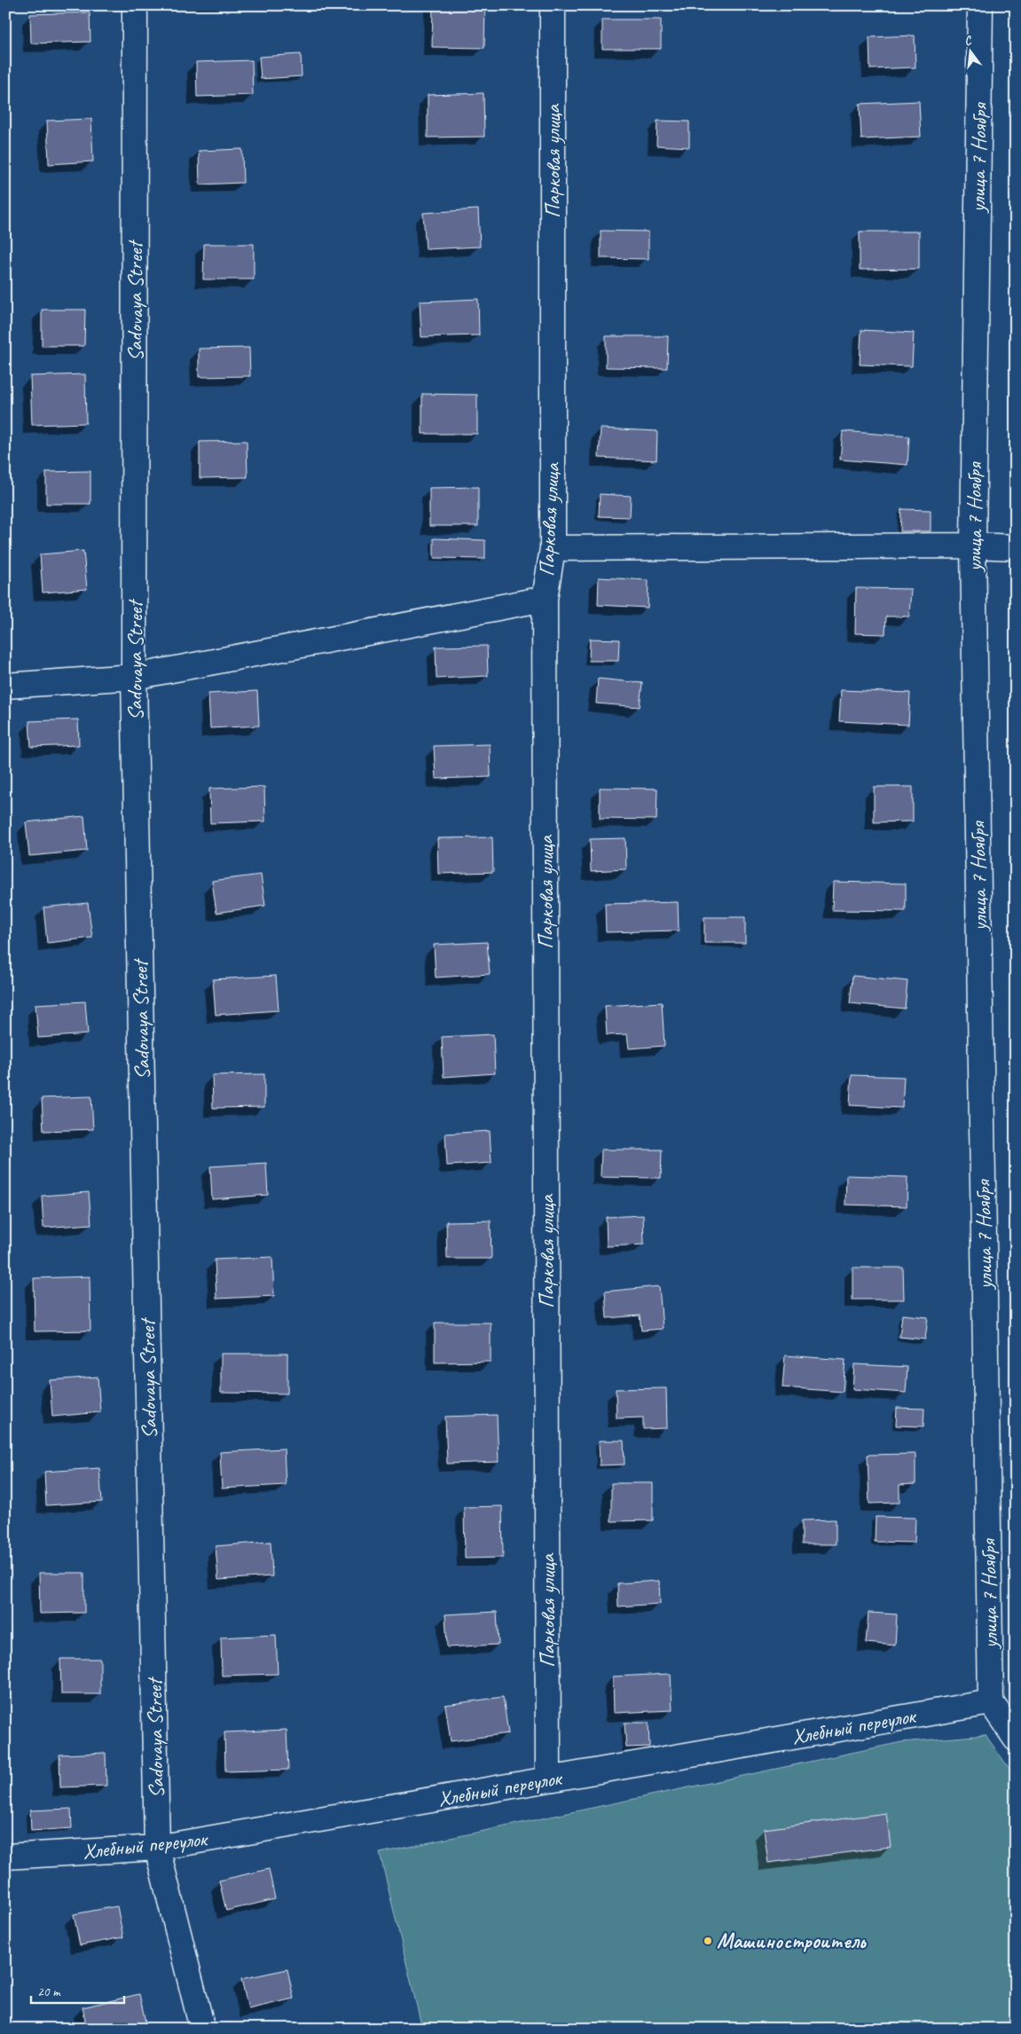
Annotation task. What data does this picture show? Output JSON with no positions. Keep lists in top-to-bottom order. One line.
{"streets":{"street":["улица 7 Ноября","Парковая улица","Sadovaya Street","Хлебный переулок"]},"crossings":[["улица 7 Ноября","Хлебный переулок"],["Парковая улица","Хлебный переулок"],["Sadovaya Street","Хлебный переулок"]],"places":["Машиностроитель"],"scale_bar":"20 m","north":"top"}
